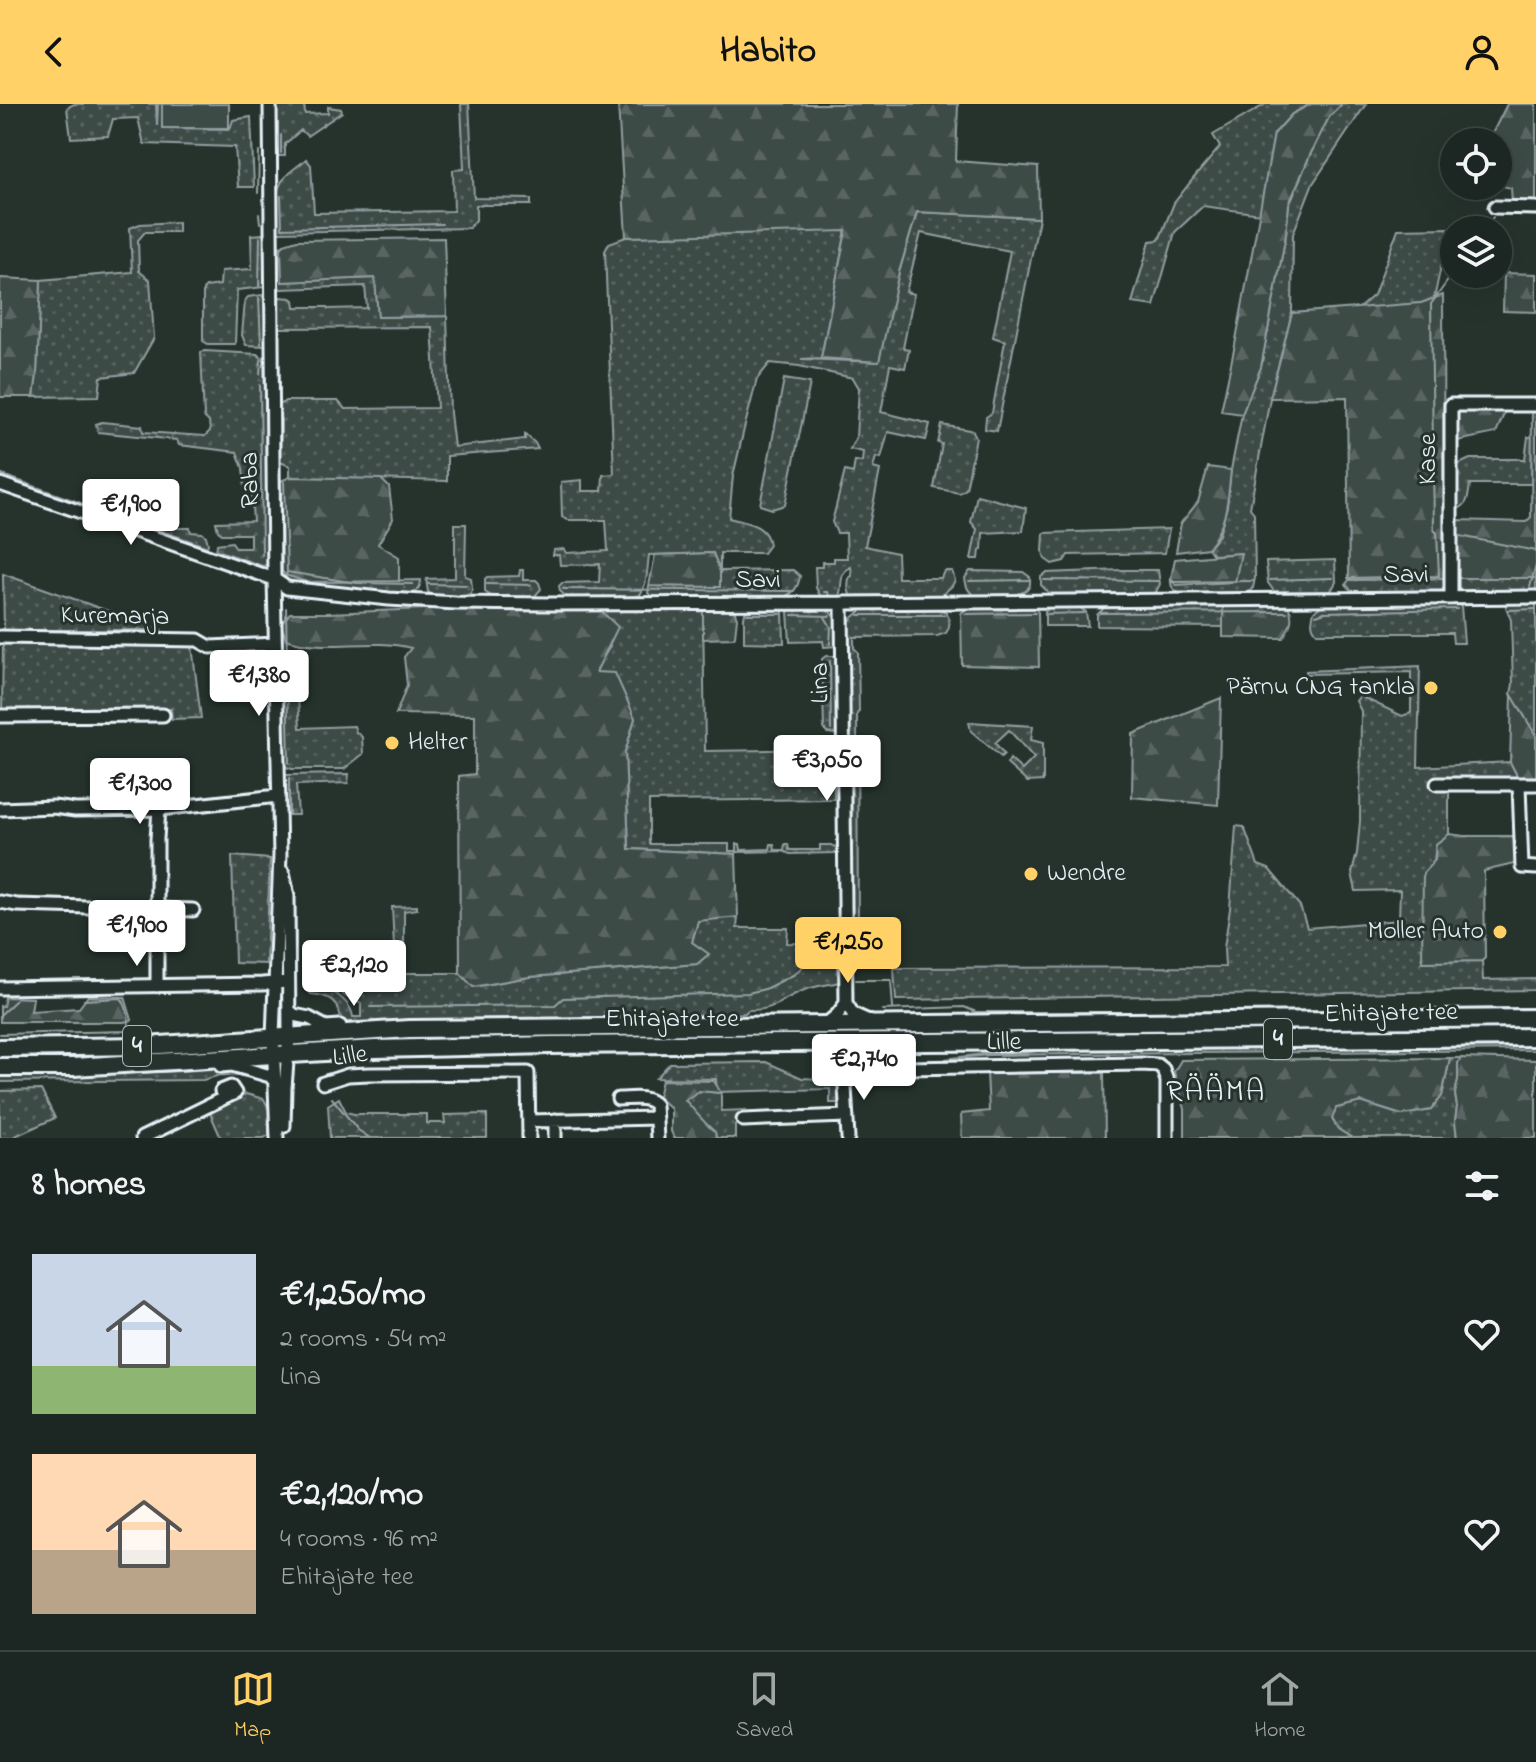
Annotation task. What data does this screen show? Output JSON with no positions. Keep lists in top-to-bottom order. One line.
{"streets":{"highway":["Ehitajate tee","4"],"street":["Kase","Raba","Savi","Kuremarja","Lina","Lille"]},"crossings":[["Kase","Savi"],["Raba","Savi"],["Raba","Kuremarja"],["Raba","Ehitajate tee"],["Savi","Lina"]],"districts":["RÄÄMA"],"places":["Pärnu CNG tankla","Helter","Wendre","Moller Auto"],"page":{"header":"Habito","price":["€1,900","€1,380","€3,050","€1,300","€1,900","€1,250","€2,120","€2,740"],"heading":"8 homes","list":[{"name":"€1,250/mo","note":"2 rooms · 54 m² · Lina"},{"name":"€2,120/mo","note":"4 rooms · 96 m² · Ehitajate tee"}],"tabs":["Map","Saved","Home"]}}
